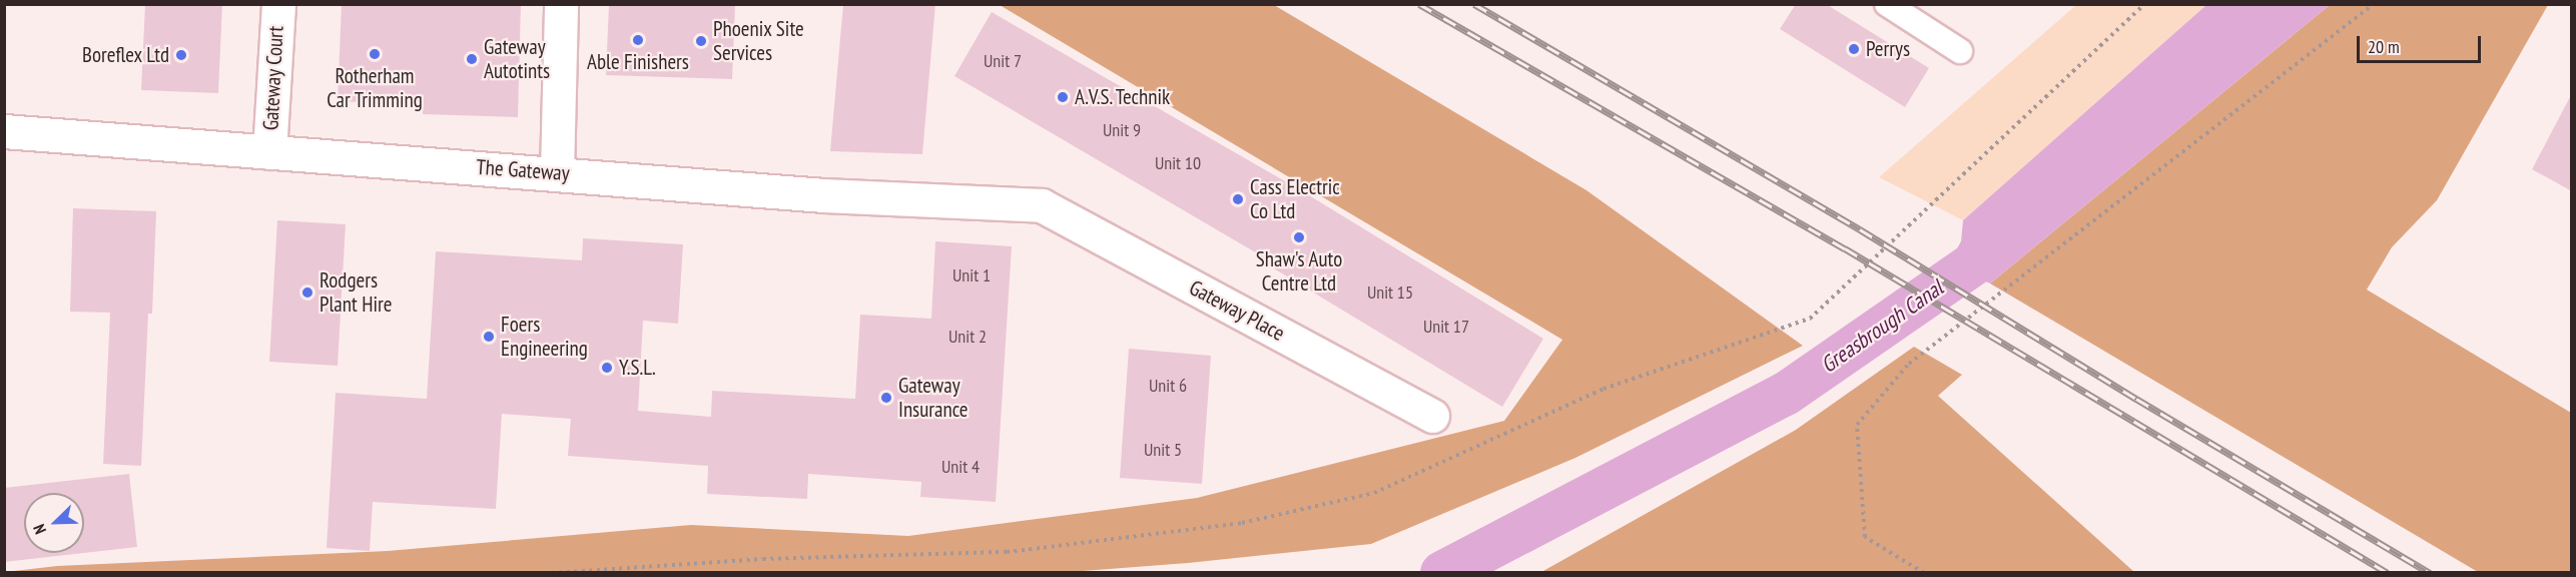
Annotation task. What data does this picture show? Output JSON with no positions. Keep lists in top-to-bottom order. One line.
{"streets":{"street":["Gateway Court","The Gateway","Gateway Place"]},"crossings":[["Gateway Court","The Gateway"],["The Gateway","Gateway Place"]],"water":["Greasbrough Canal"],"places":["Able Finishers","Phoenix Site Services","Perrys","Rotherham Car Trimming","Boreflex Ltd","Gateway Autotints","A.V.S. Technik","Cass Electric Co Ltd","Shaw's Auto Centre Ltd","Rodgers Plant Hire","Foers Engineering","Y.S.L.","Gateway Insurance"],"house_numbers":["Unit 7","Unit 9","Unit 10","Unit 1","Unit 15","Unit 17","Unit 2","Unit 6","Unit 5","Unit 4"],"scale_bar":"20 m","north":"bottom left"}
